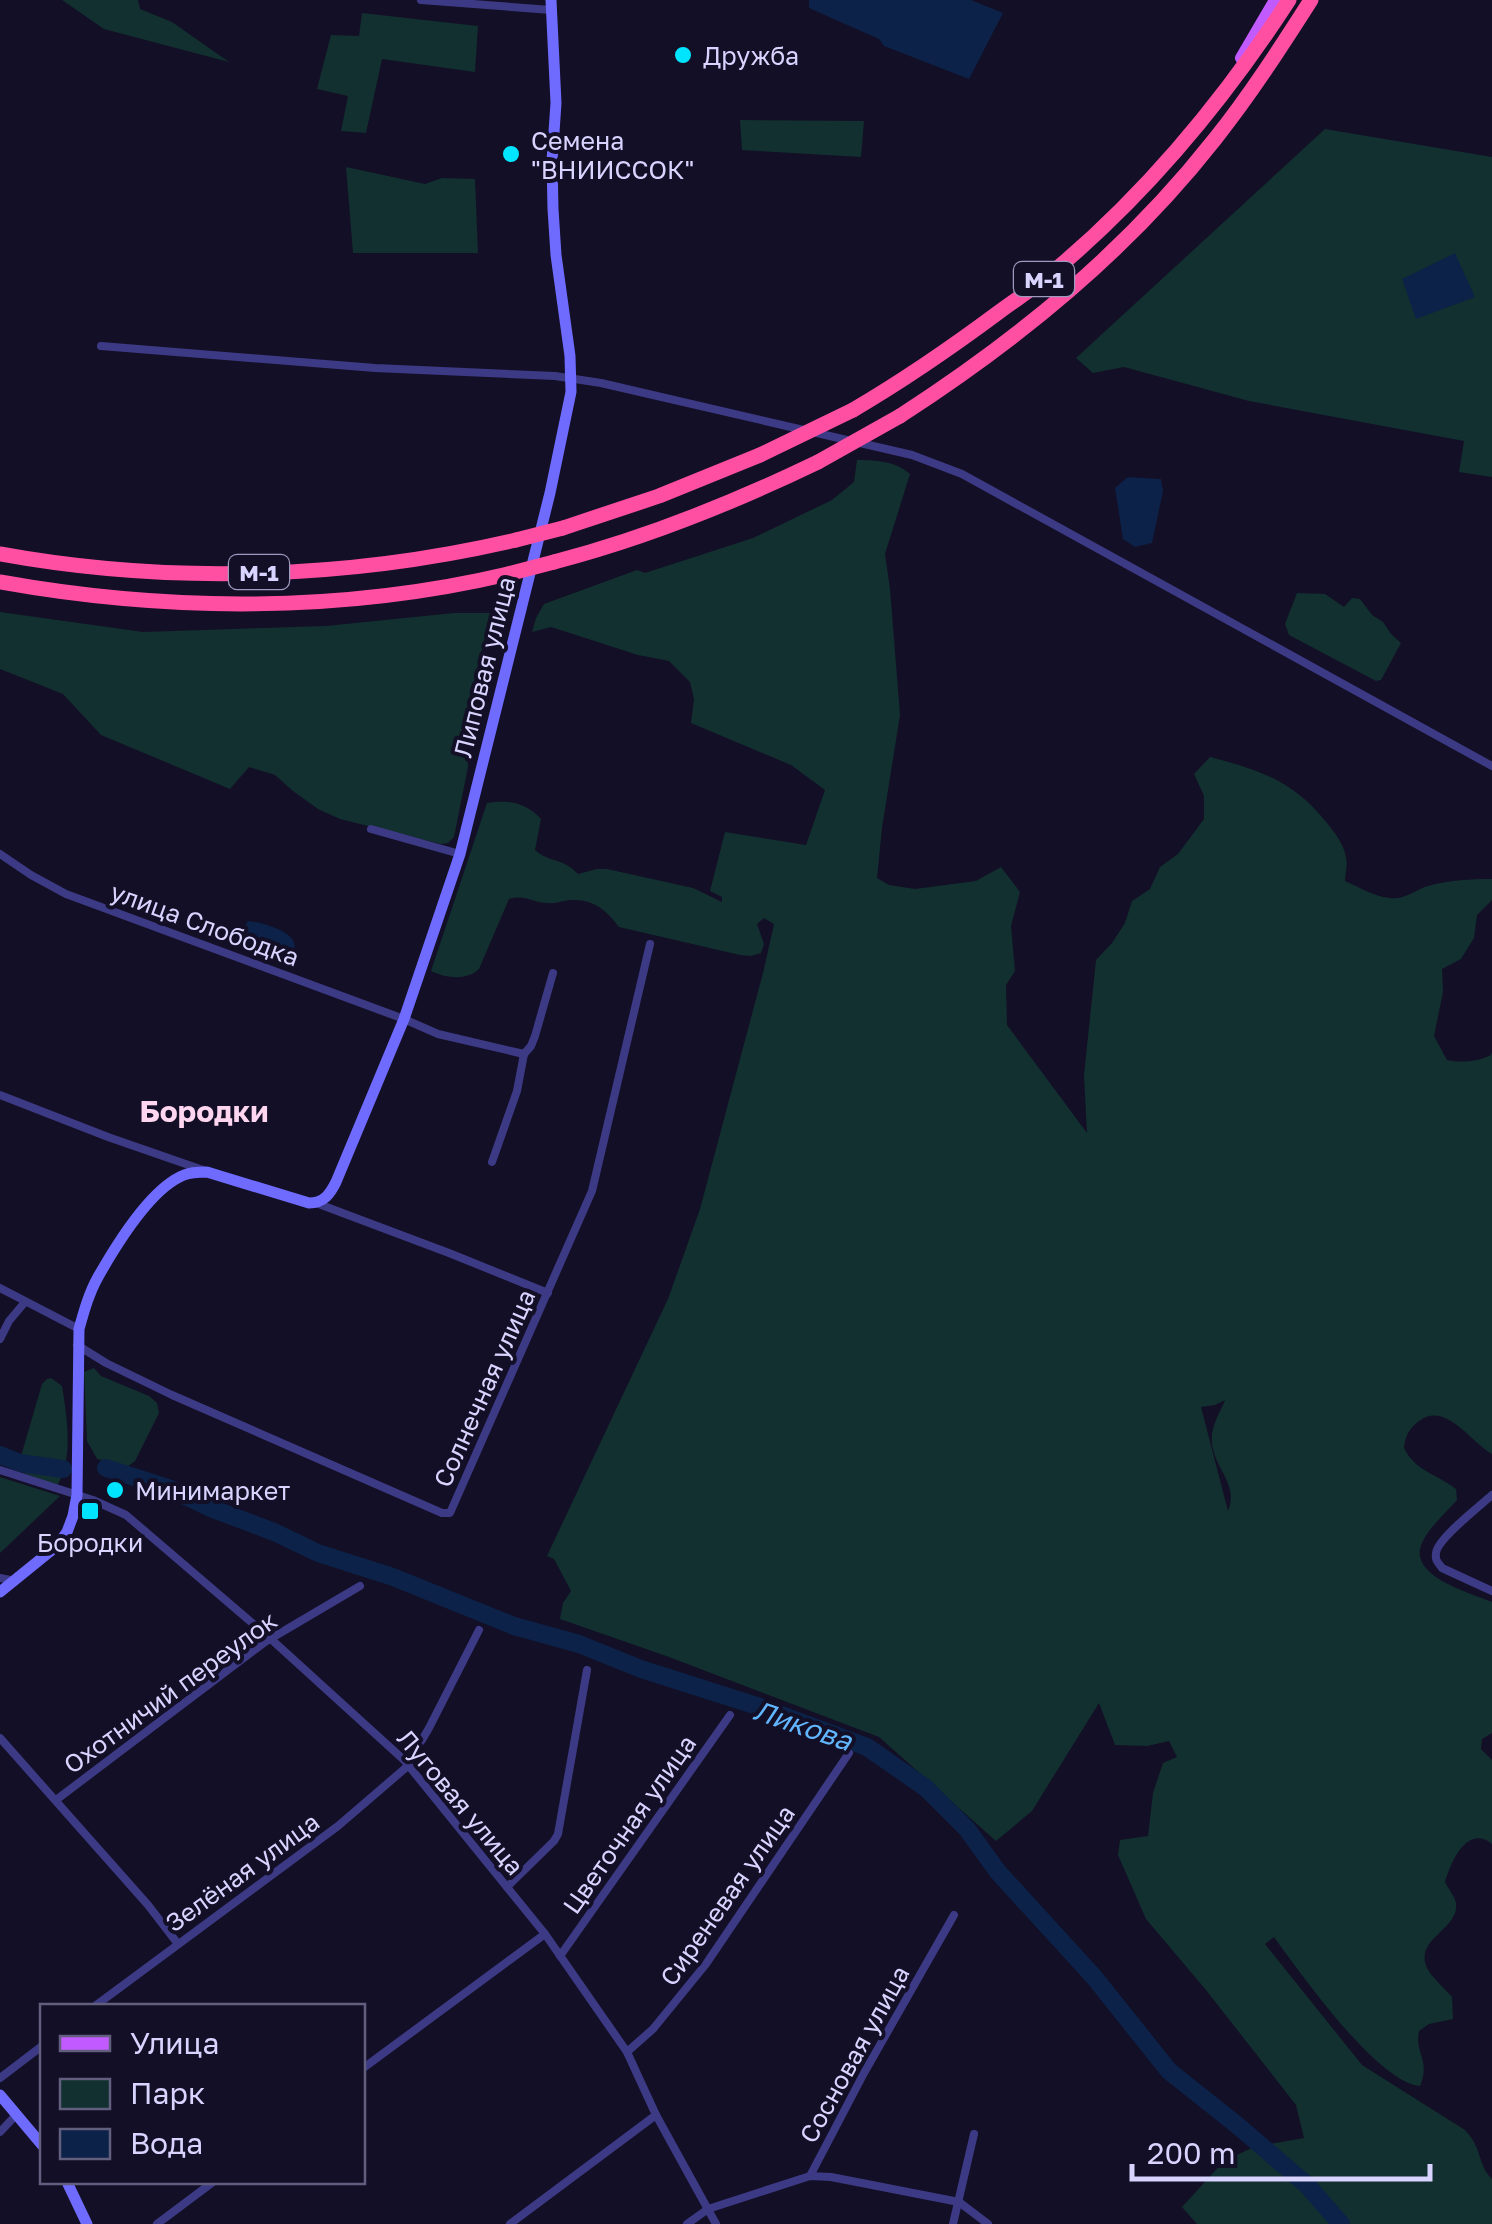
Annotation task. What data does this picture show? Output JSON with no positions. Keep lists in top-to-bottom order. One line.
{"streets":{"highway":["М-1"],"street":["Липовая улица","улица Слободка","Солнечная улица","Охотничий переулок","Луговая улица","Цветочная улица","Зелёная улица","Сиреневая улица","Сосновая улица"]},"crossings":[["Липовая улица","улица Слободка"],["Охотничий переулок","Луговая улица"],["Луговая улица","Цветочная улица"],["Луговая улица","Зелёная улица"],["Луговая улица","Сиреневая улица"]],"districts":["Бородки"],"water":["Ликова"],"places":{"other":["Дружба","Семена \"ВНИИССОК\"","Минимаркет"],"transit":["Бородки"]},"legend":["Улица","Парк","Вода"],"scale_bar":"200 m"}
